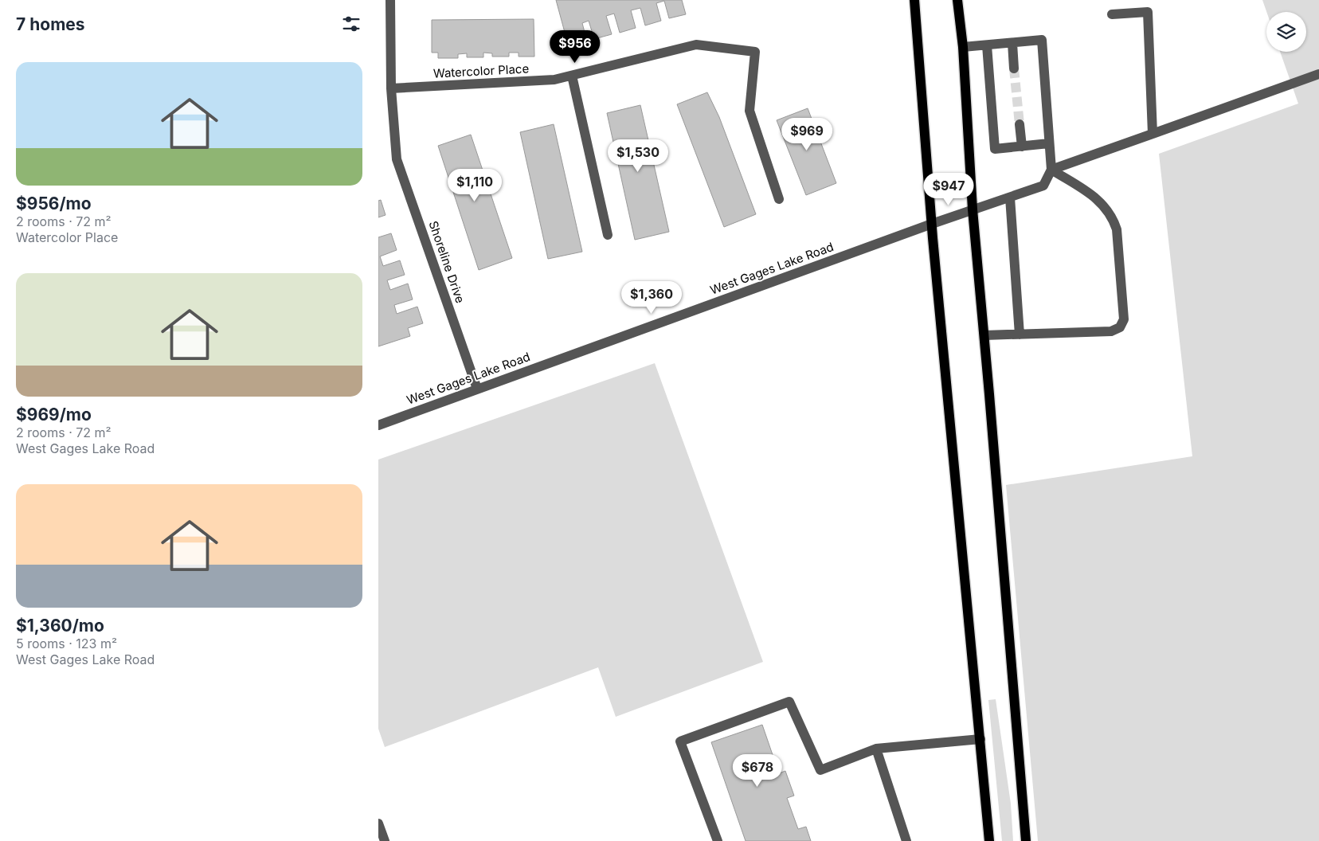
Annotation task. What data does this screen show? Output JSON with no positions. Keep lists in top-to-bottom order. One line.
{"streets":{"street":["Watercolor Place","Shoreline Drive","West Gages Lake Road"]},"crossings":[["Watercolor Place","Shoreline Drive"],["Shoreline Drive","West Gages Lake Road"]],"page":{"heading":"7 homes","price":["$956","$969","$1,530","$1,110","$947","$1,360","$678"],"list":[{"name":"$956/mo","note":"2 rooms · 72 m² · Watercolor Place"},{"name":"$969/mo","note":"2 rooms · 72 m² · West Gages Lake Road"},{"name":"$1,360/mo","note":"5 rooms · 123 m² · West Gages Lake Road"}]}}
